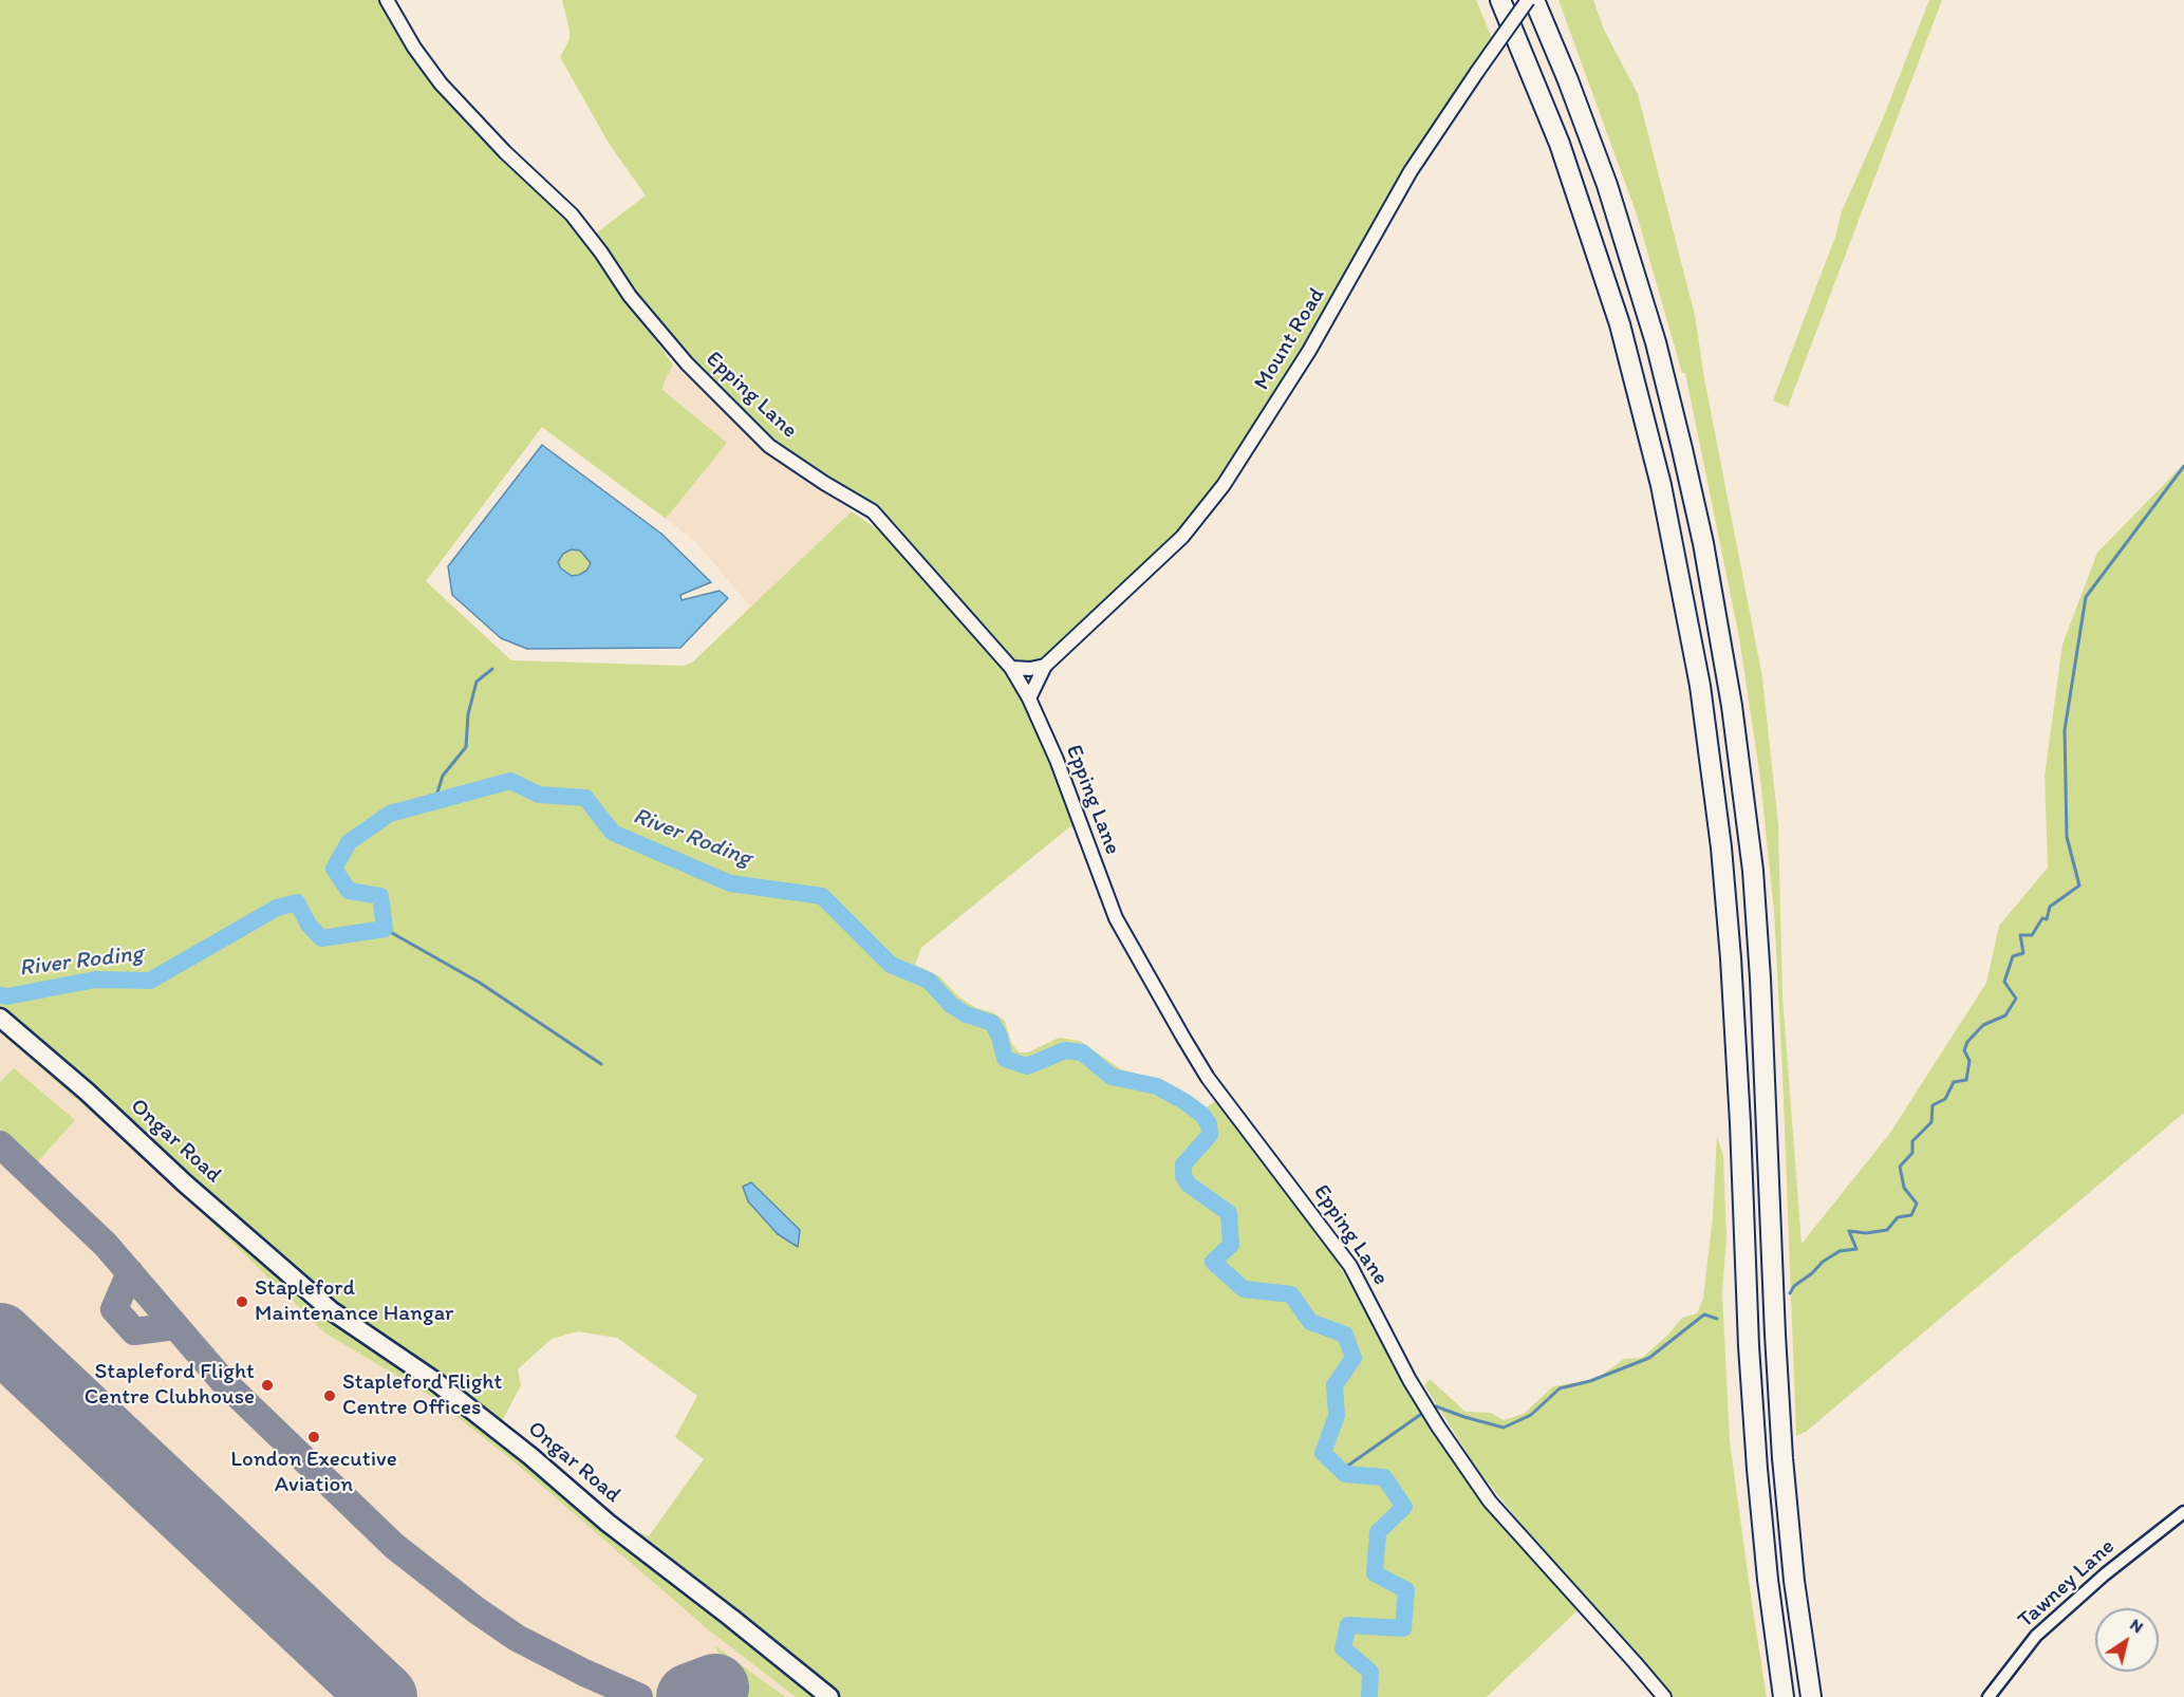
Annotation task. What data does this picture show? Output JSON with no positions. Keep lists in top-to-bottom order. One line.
{"streets":{"main road":["Ongar Road"],"street":["Mount Road","Epping Lane","Tawney Lane"]},"crossings":[["Mount Road","Epping Lane"]],"water":["River Roding"],"places":["Stapleford Maintenance Hangar","Stapleford Flight Centre Clubhouse","Stapleford Flight Centre Offices","London Executive Aviation"],"north":"top right"}
